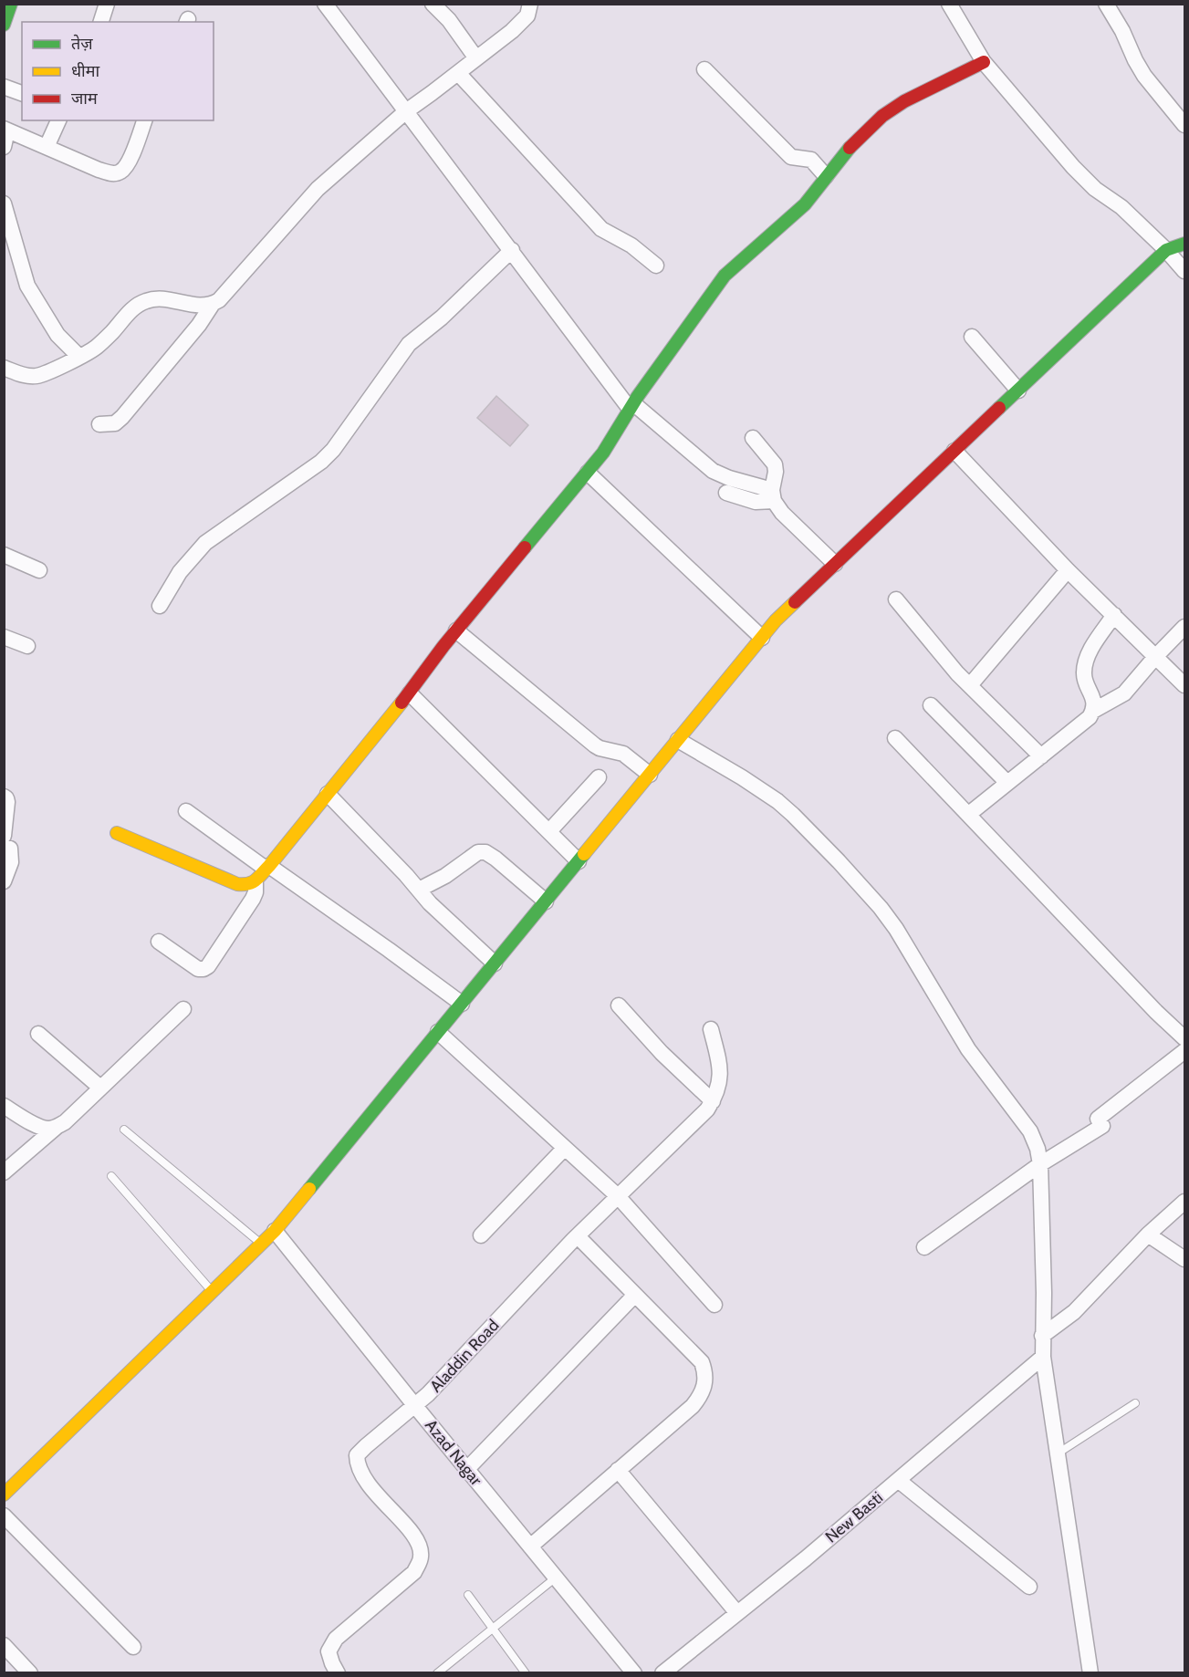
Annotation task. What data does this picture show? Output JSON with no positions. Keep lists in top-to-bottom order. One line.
{"streets":{"street":["Aladdin Road","Azad Nagar","New Basti"]},"crossings":[["Aladdin Road","Azad Nagar"]],"legend":["तेज़","धीमा","जाम"]}
